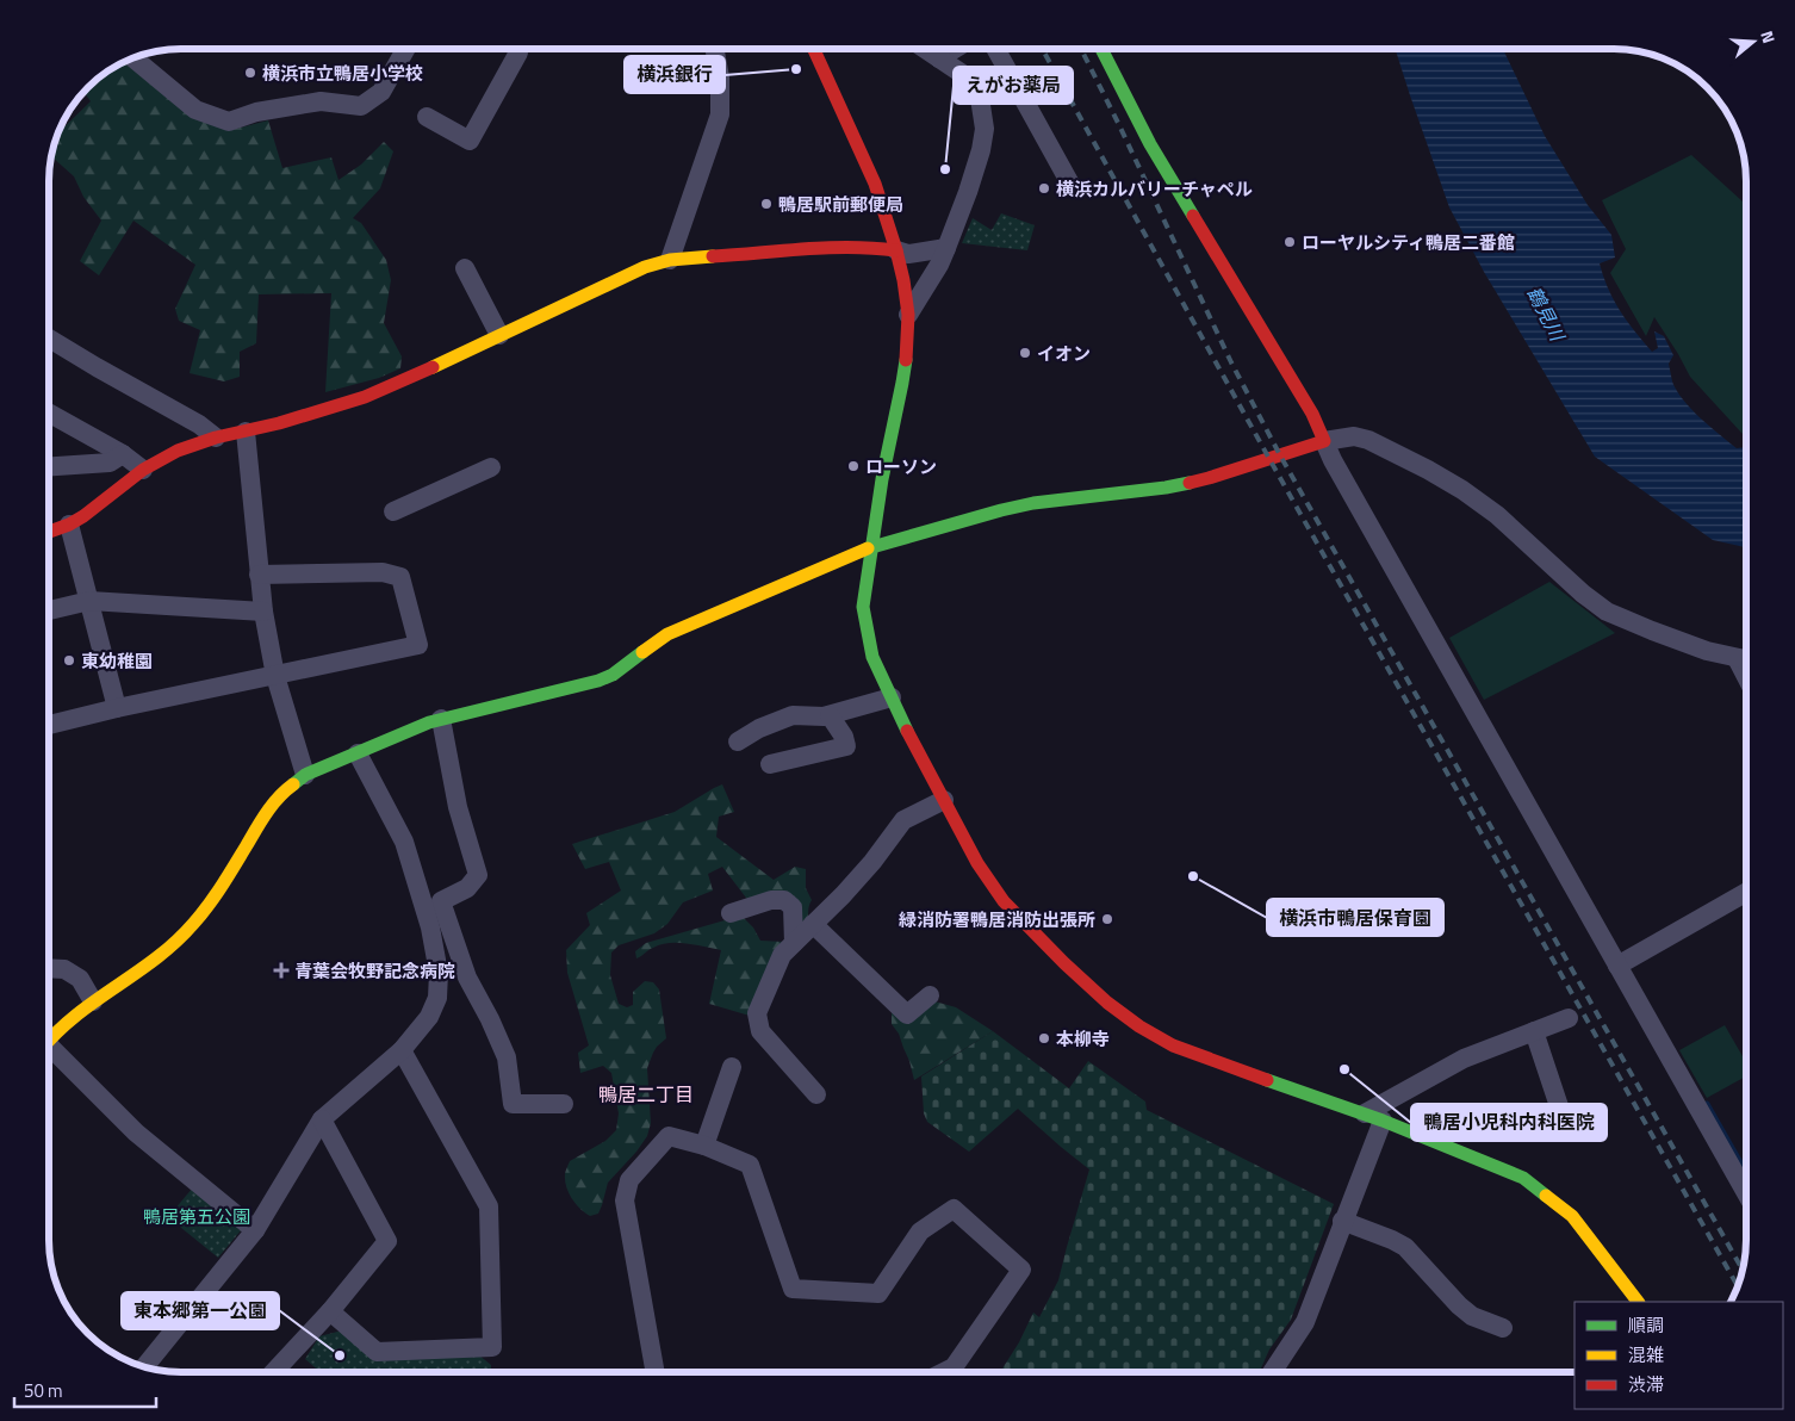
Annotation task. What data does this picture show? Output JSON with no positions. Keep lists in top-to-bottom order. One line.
{"districts":["鴨居二丁目"],"water":["鶴見川"],"parks":["鴨居第五公園"],"places":{"other":["横浜銀行","横浜市立鴨居小学校","えがお薬局","横浜カルバリーチャペル","鴨居駅前郵便局","ローヤルシティ鴨居二番館","イオン","ローソン","東幼稚園","横浜市鴨居保育園","緑消防署鴨居消防出張所","本柳寺","鴨居小児科内科医院","東本郷第一公園"],"health":["青葉会牧野記念病院"]},"legend":["順調","混雑","渋滞"],"scale_bar":"50 m","north":"right"}
